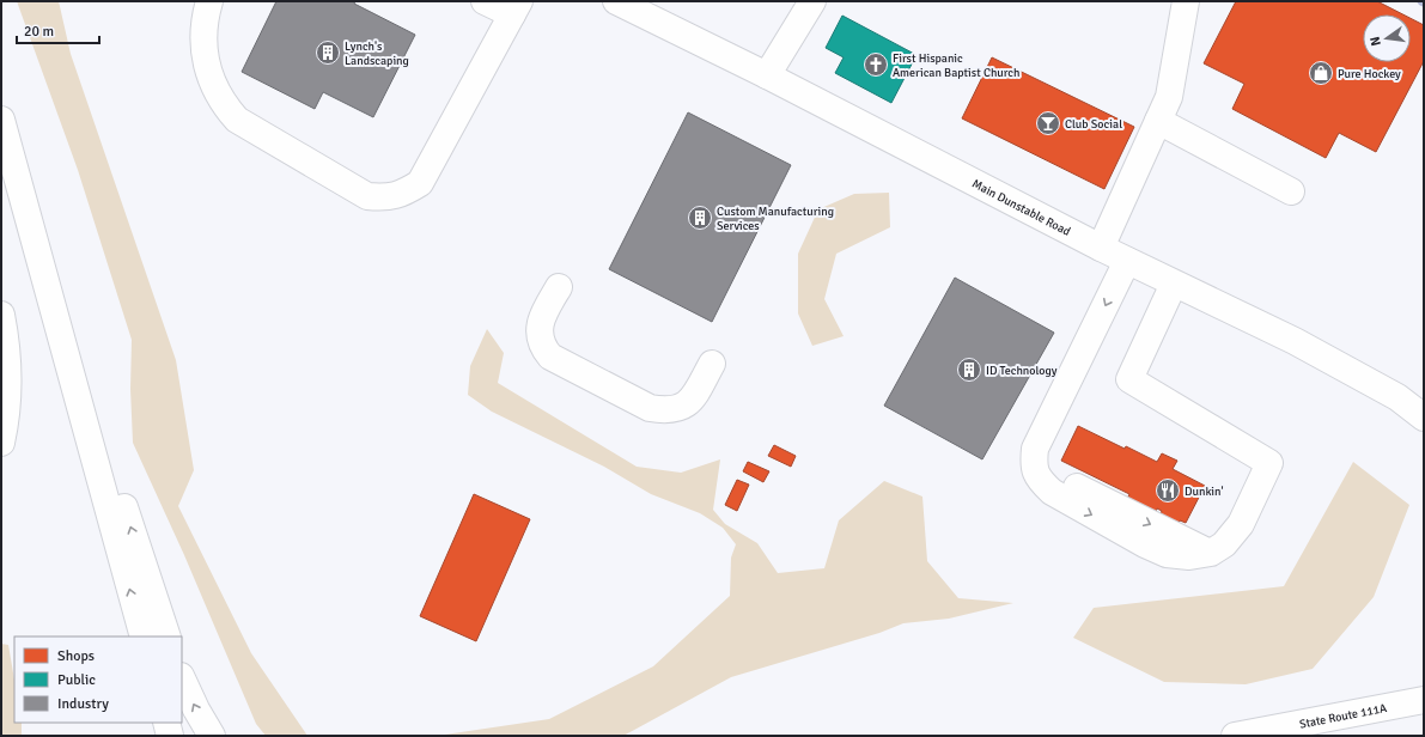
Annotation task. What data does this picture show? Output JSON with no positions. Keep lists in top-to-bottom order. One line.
{"streets":{"main road":["Main Dunstable Road","State Route 111A"]},"places":{"building":["Lynch's Landscaping","Custom Manufacturing Services","ID Technology"],"church":["First Hispanic American Baptist Church"],"shop":["Pure Hockey"],"bar":["Club Social"],"restaurant":["Dunkin'"]},"legend":["Shops","Public","Industry"],"scale_bar":"20 m","north":"left"}
